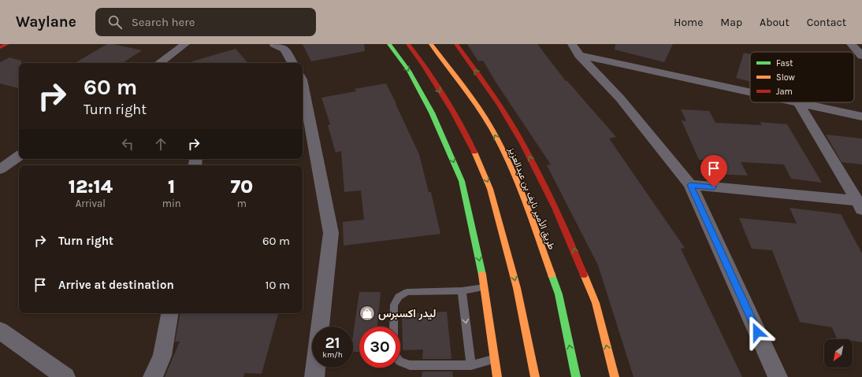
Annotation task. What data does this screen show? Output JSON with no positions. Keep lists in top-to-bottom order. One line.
{"streets":{"main road":["طريق الأمير نايف بن عبدالعزيز"]},"places":{"shop":["ليدر اكسبرس"]},"legend":["Fast","Slow","Jam"],"north":"bottom left","page":{"header":"Waylane","search":"Search here","nav":["Home","Map","About","Contact"],"turn":["60 m","Turn right"],"eta":["12:14","Arrival","1","min","70","m"],"list":[{"name":"Turn right","value":"60 m"},{"name":"Arrive at destination","value":"10 m"}],"speed":"21 km/h","limit":"30"}}
